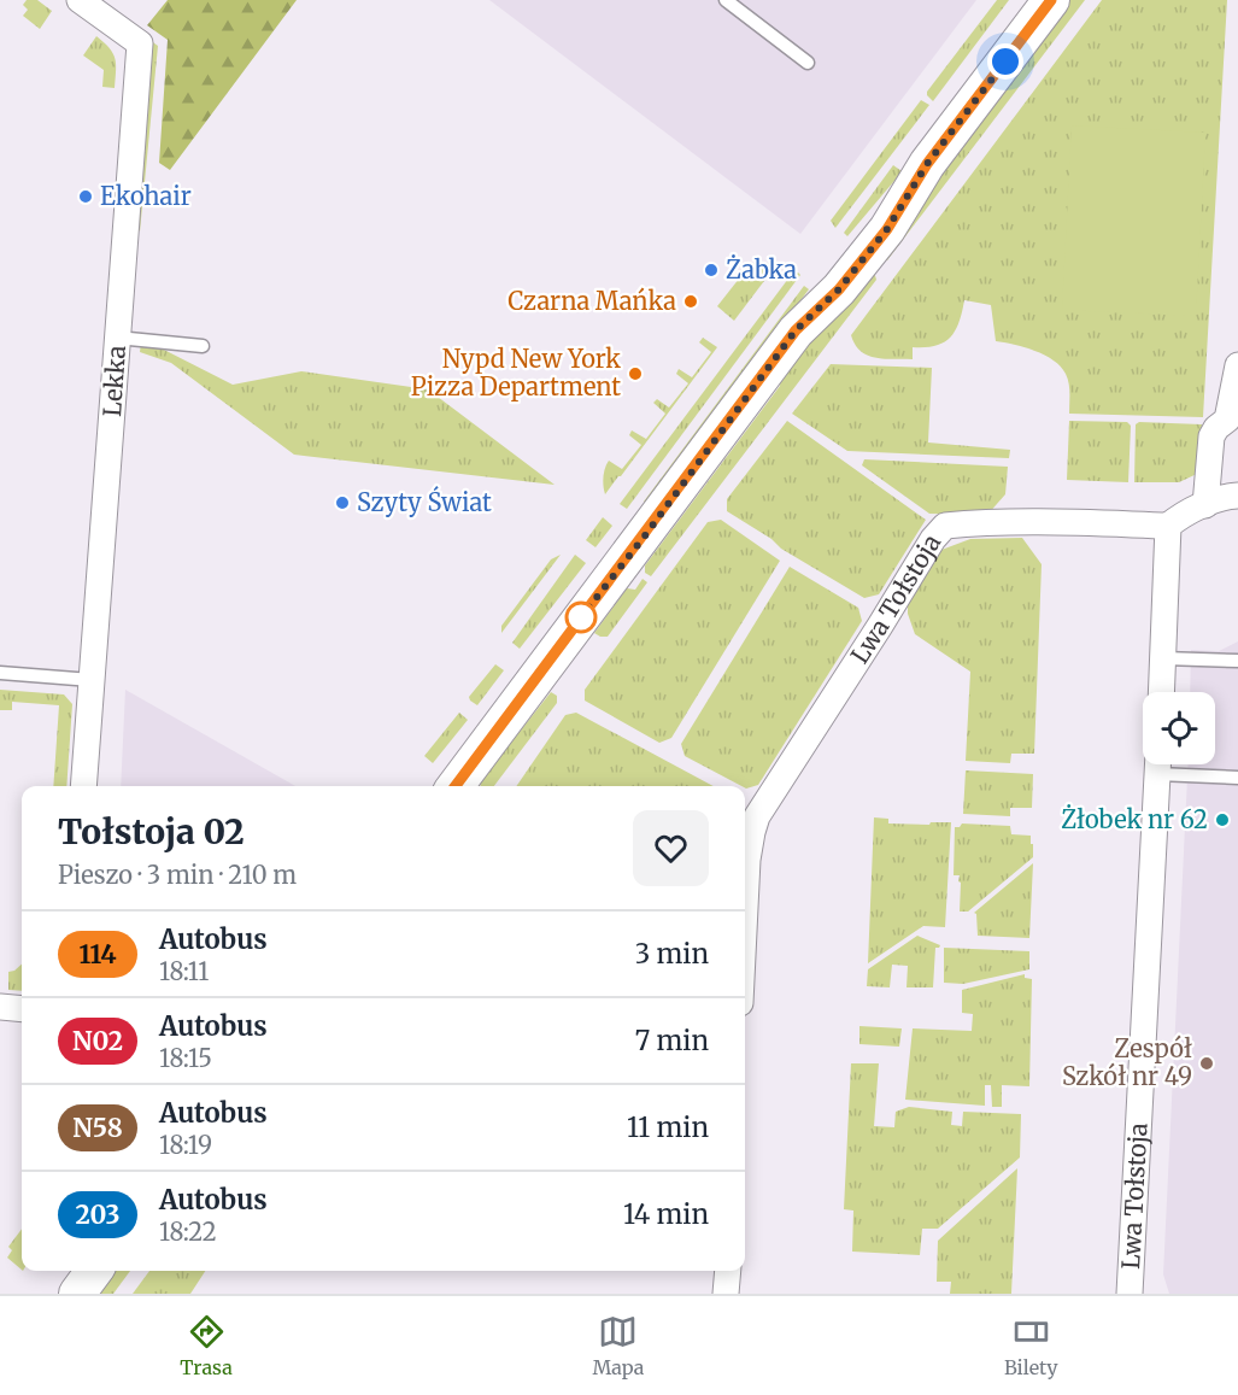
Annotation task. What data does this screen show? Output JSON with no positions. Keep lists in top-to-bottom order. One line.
{"streets":{"street":["Lekka","Lwa Tołstoja"]},"places":["Ekohair","Żabka","Czarna Mańka","Nypd New York Pizza Department","Szyty Świat","Żłobek nr 62","Zespół Szkół nr 49"],"lines":["bus line 114"],"page":{"heading":["Tołstoja 02","Pieszo · 3 min · 210 m"],"list":[{"mark":"114","name":"Autobus","note":"18:11","value":"3 min"},{"mark":"N02","name":"Autobus","note":"18:15","value":"7 min"},{"mark":"N58","name":"Autobus","note":"18:19","value":"11 min"},{"mark":"203","name":"Autobus","note":"18:22","value":"14 min"}],"tabs":["Trasa","Mapa","Bilety"]}}
